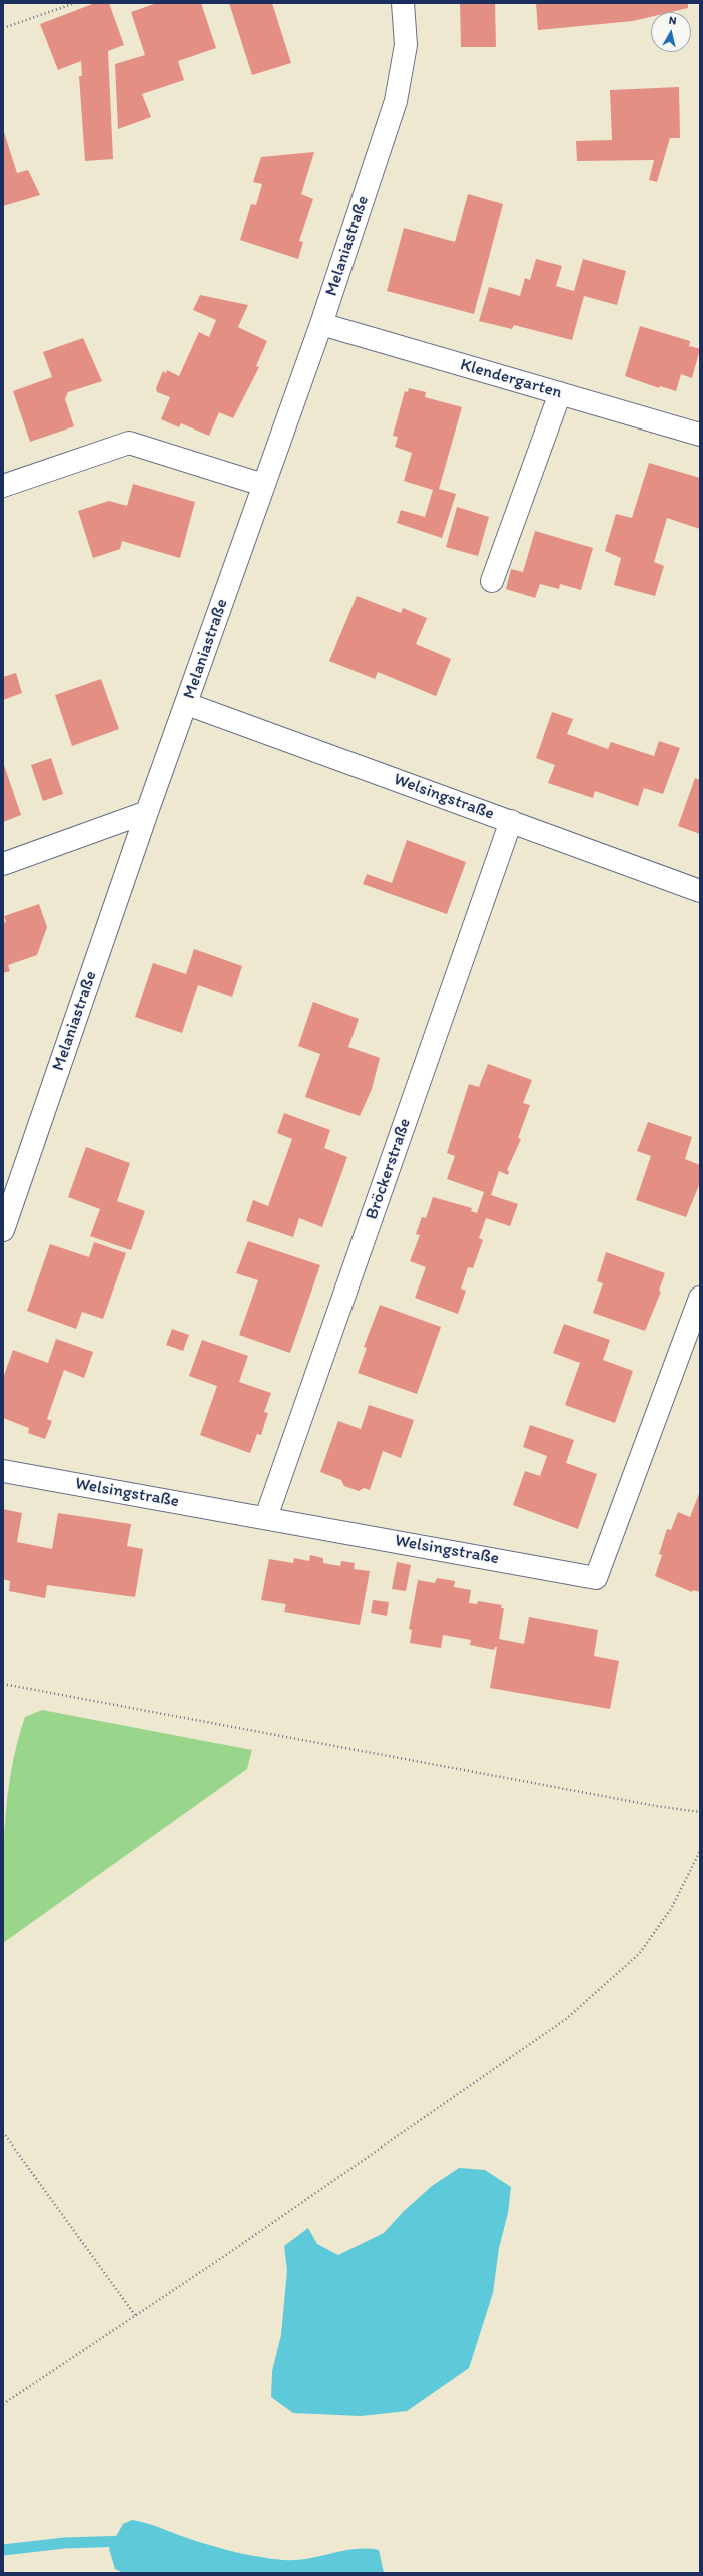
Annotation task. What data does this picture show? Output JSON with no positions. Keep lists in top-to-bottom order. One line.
{"streets":{"street":["Melaniastraße","Klendergarten","Welsingstraße","Bröckerstraße"]},"crossings":[["Melaniastraße","Klendergarten"],["Melaniastraße","Welsingstraße"],["Welsingstraße","Bröckerstraße"]],"north":"top"}
